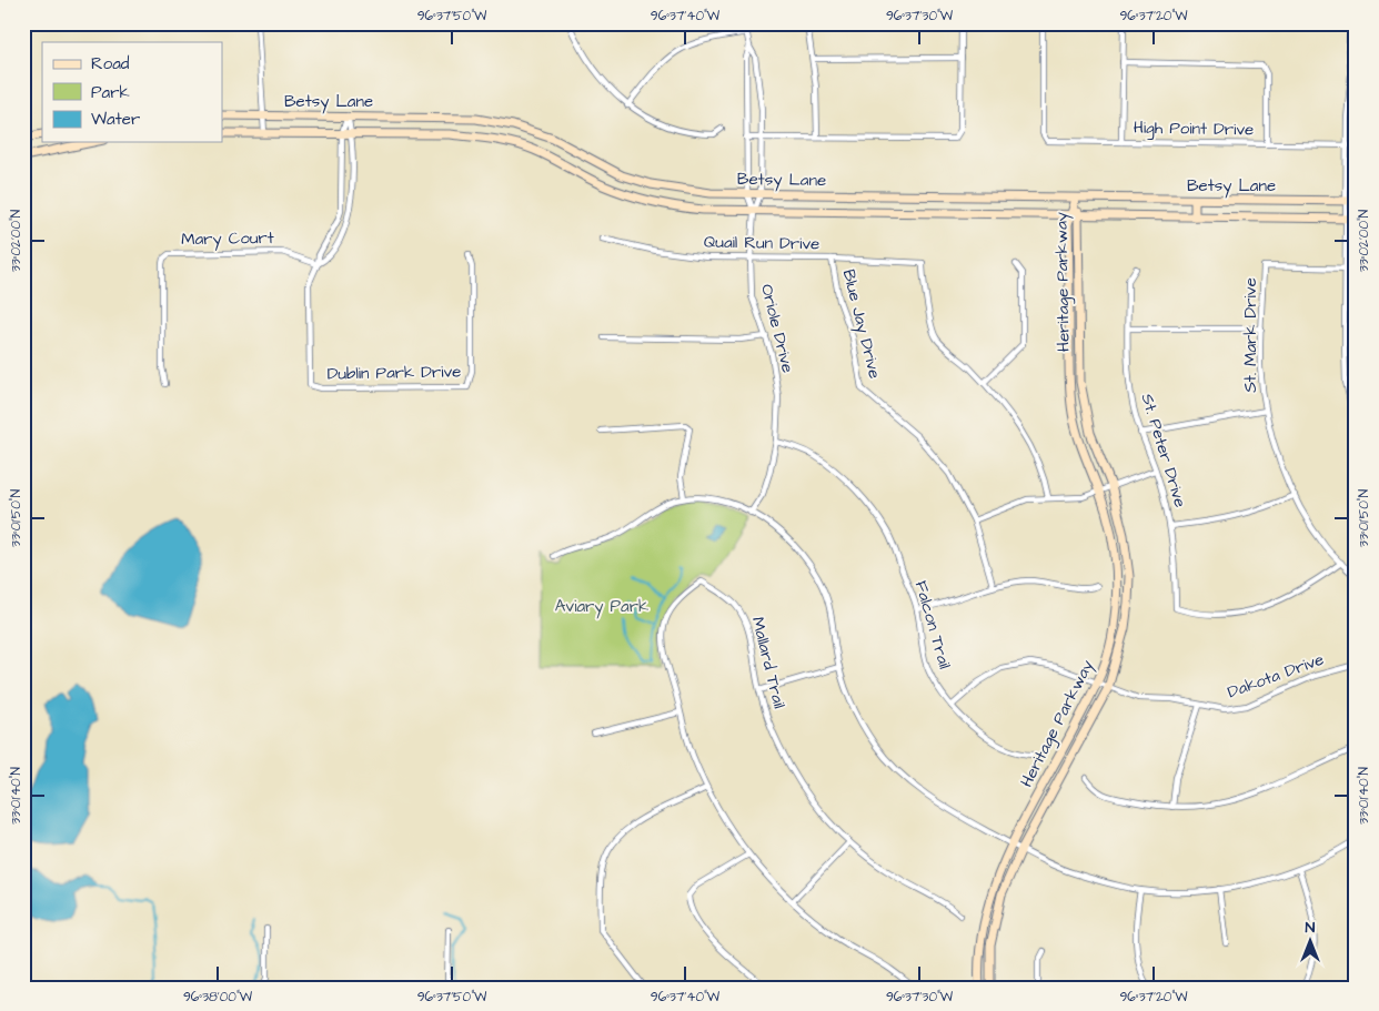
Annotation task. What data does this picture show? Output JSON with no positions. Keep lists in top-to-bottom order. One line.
{"streets":{"main road":["Betsy Lane","Heritage Parkway"],"street":["High Point Drive","Mary Court","Quail Run Drive","Blue Jay Drive","Oriole Drive","St. Mark Drive","Dublin Park Drive","St. Peter Drive","Falcon Trail","Mallard Trail","Dakota Drive"]},"crossings":[["Betsy Lane","Heritage Parkway"],["Betsy Lane","Oriole Drive"],["Betsy Lane","Dublin Park Drive"],["Mary Court","Dublin Park Drive"],["Quail Run Drive","Blue Jay Drive"],["Quail Run Drive","Oriole Drive"],["Heritage Parkway","Dakota Drive"],["Oriole Drive","Falcon Trail"],["St. Mark Drive","St. Peter Drive"],["Falcon Trail","Dakota Drive"]],"parks":["Aviary Park"],"legend":["Road","Park","Water"],"north":"top","coordinates":["96°37'50\"W","96°37'40\"W","96°37'30\"W","96°37'20\"W","33°02'00\"N","33°01'50\"N","33°01'40\"N","96°38'00\"W"]}
